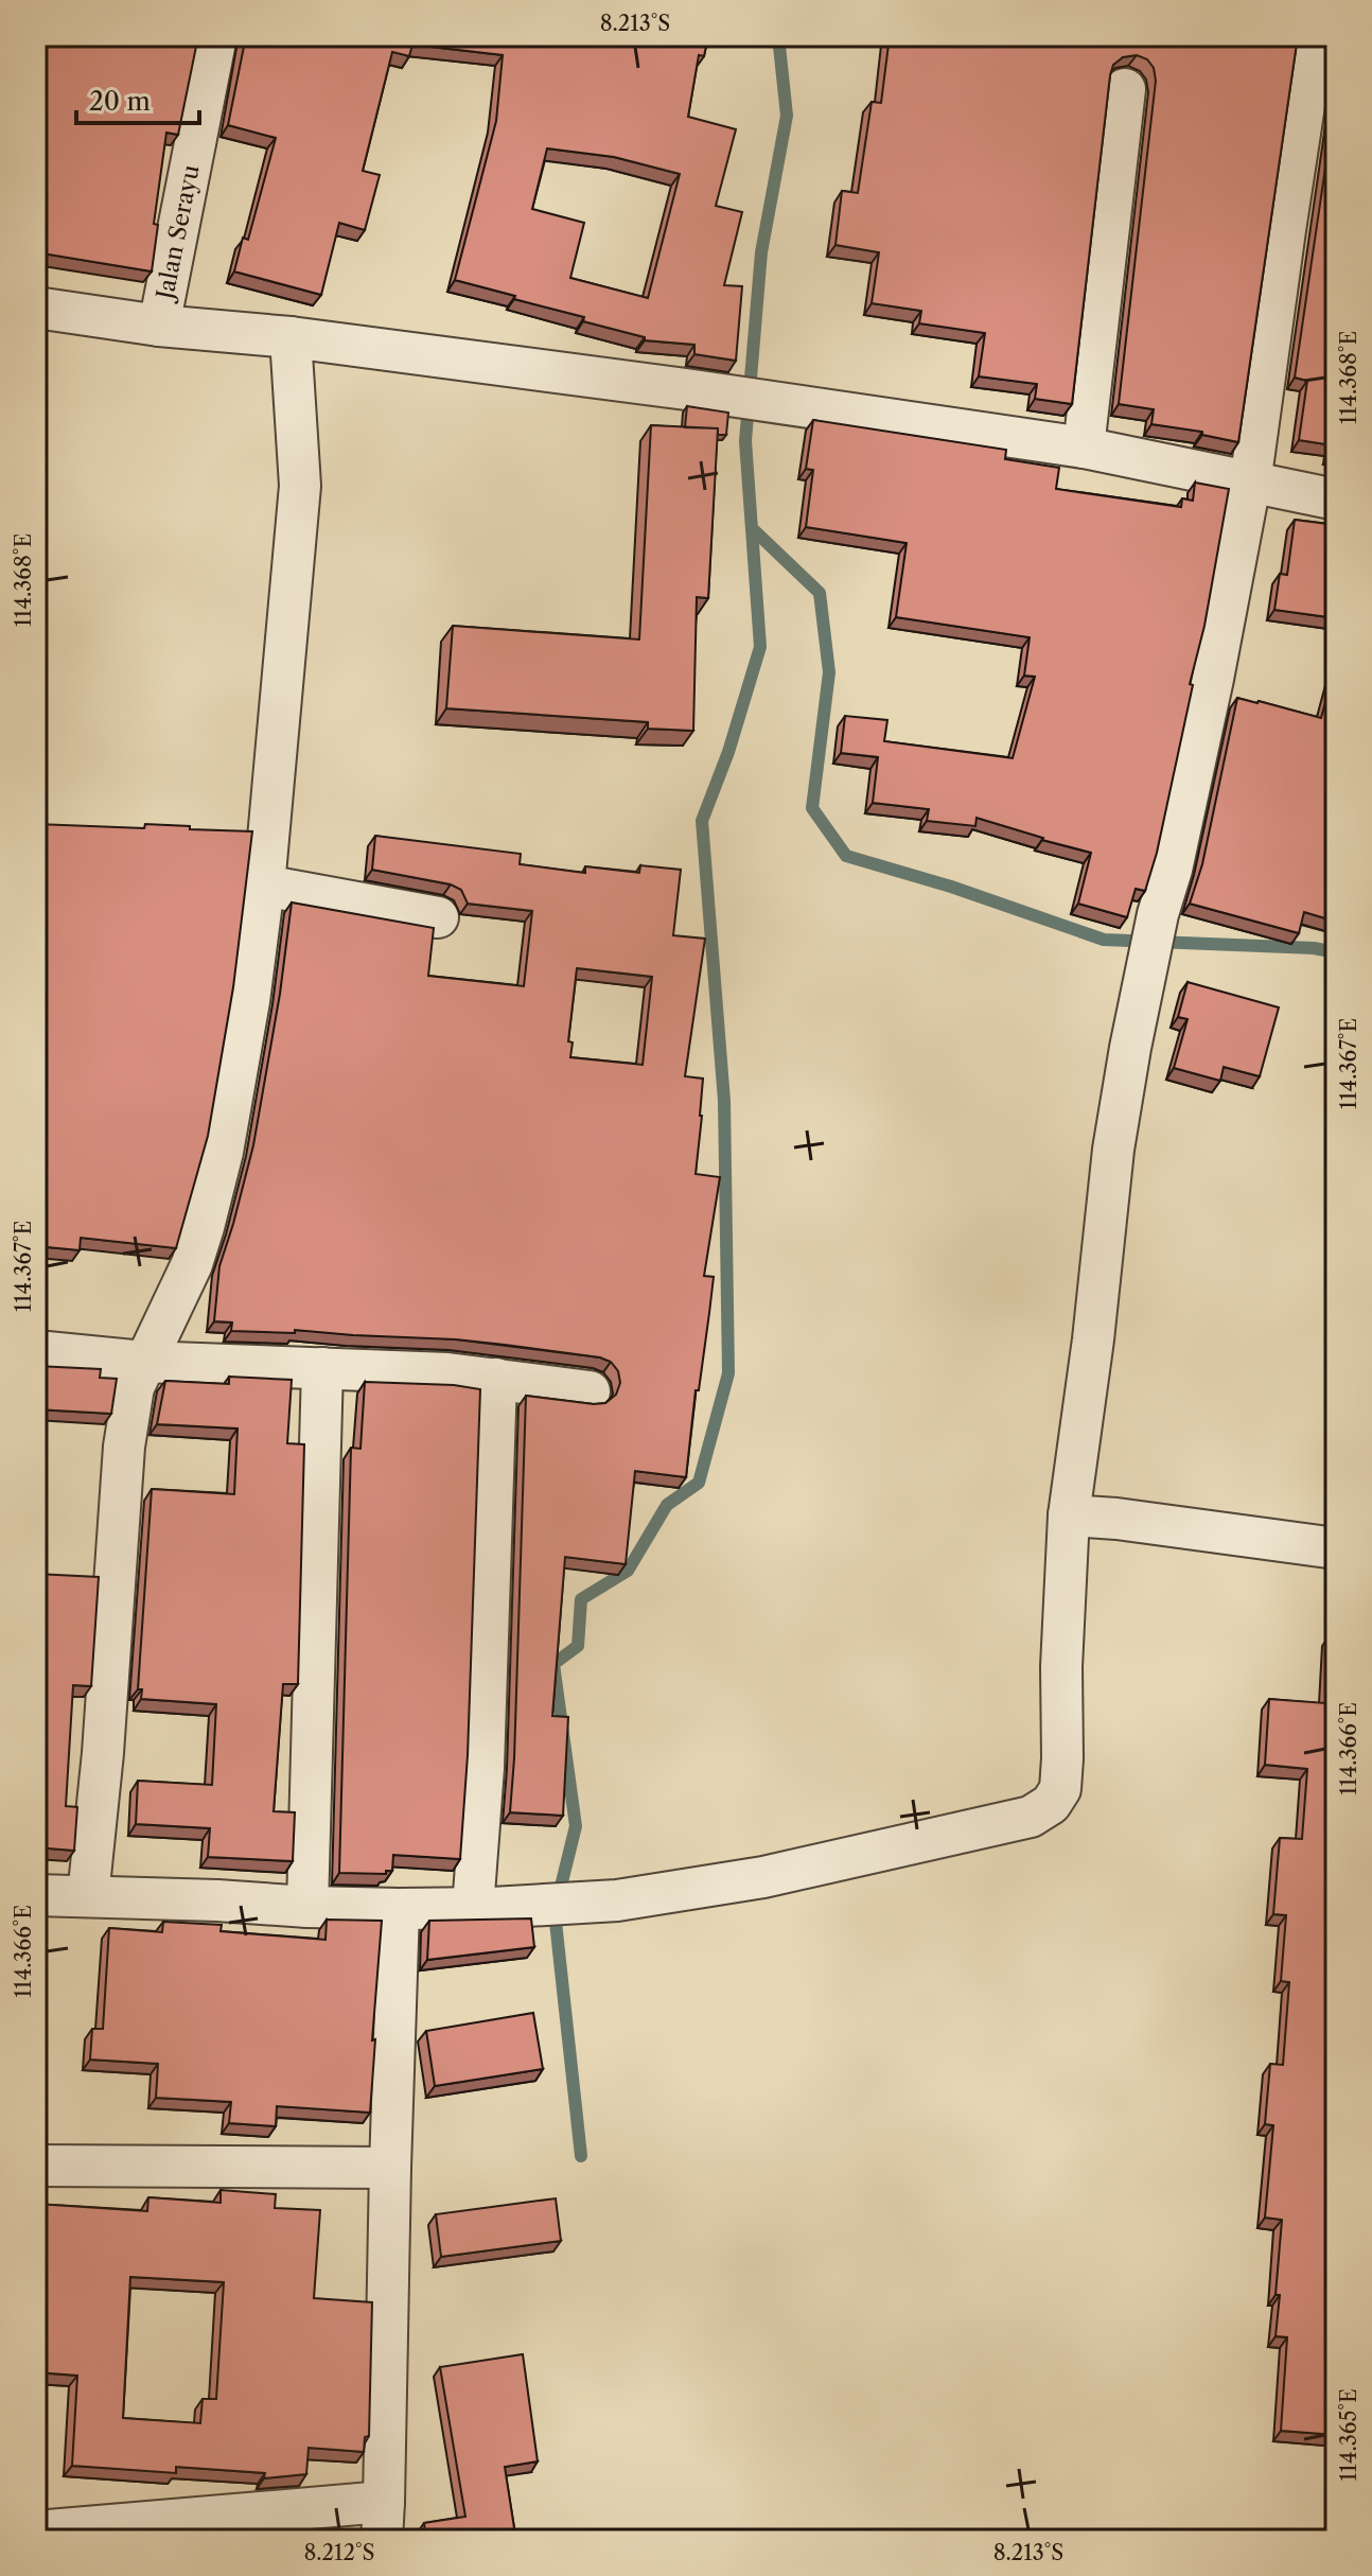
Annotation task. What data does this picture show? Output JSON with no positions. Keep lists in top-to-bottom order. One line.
{"streets":{"street":["Jalan Serayu"]},"scale_bar":"20 m","coordinates":["8.213°S","114.368°E","114.367°E","114.366°E","114.365°E","8.212°S"]}
